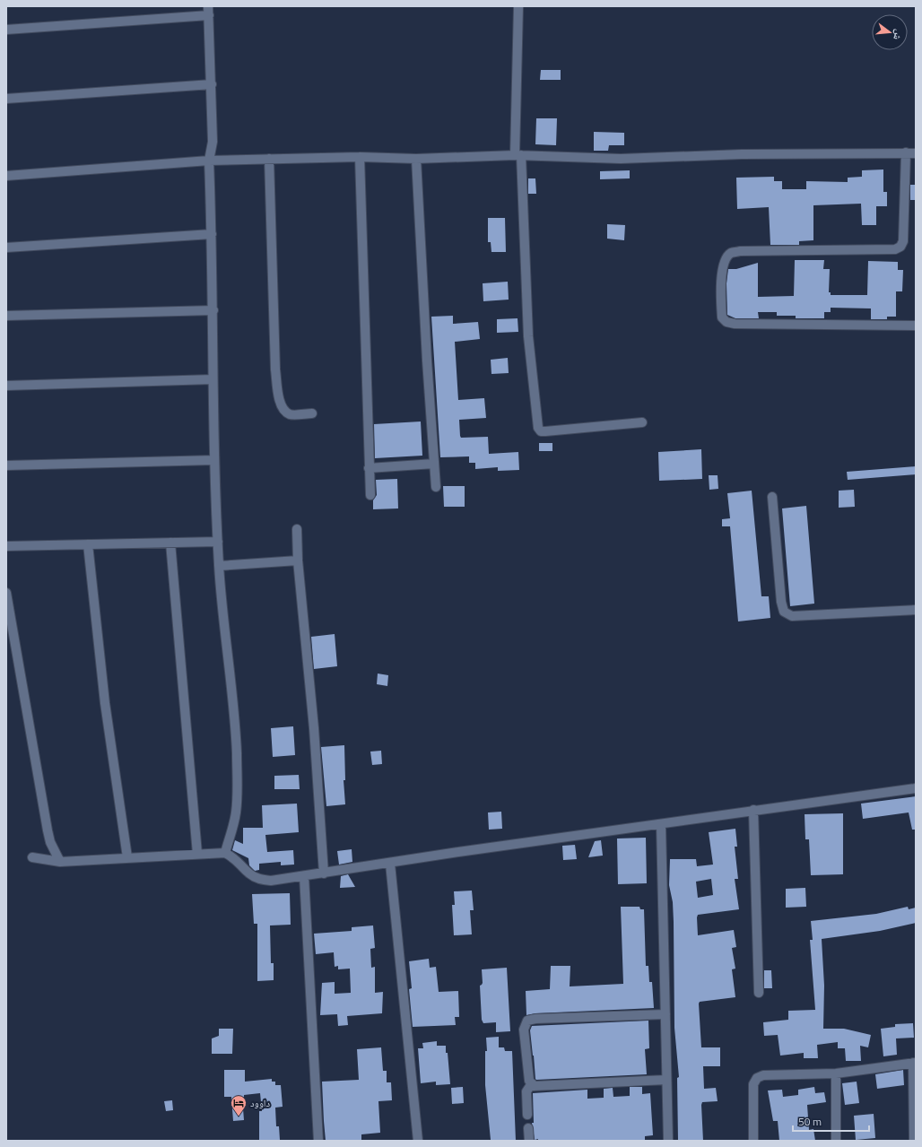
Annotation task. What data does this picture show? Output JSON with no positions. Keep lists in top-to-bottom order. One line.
{"places":{"hotel":["داوود"]},"scale_bar":"50 m","north":"right"}
